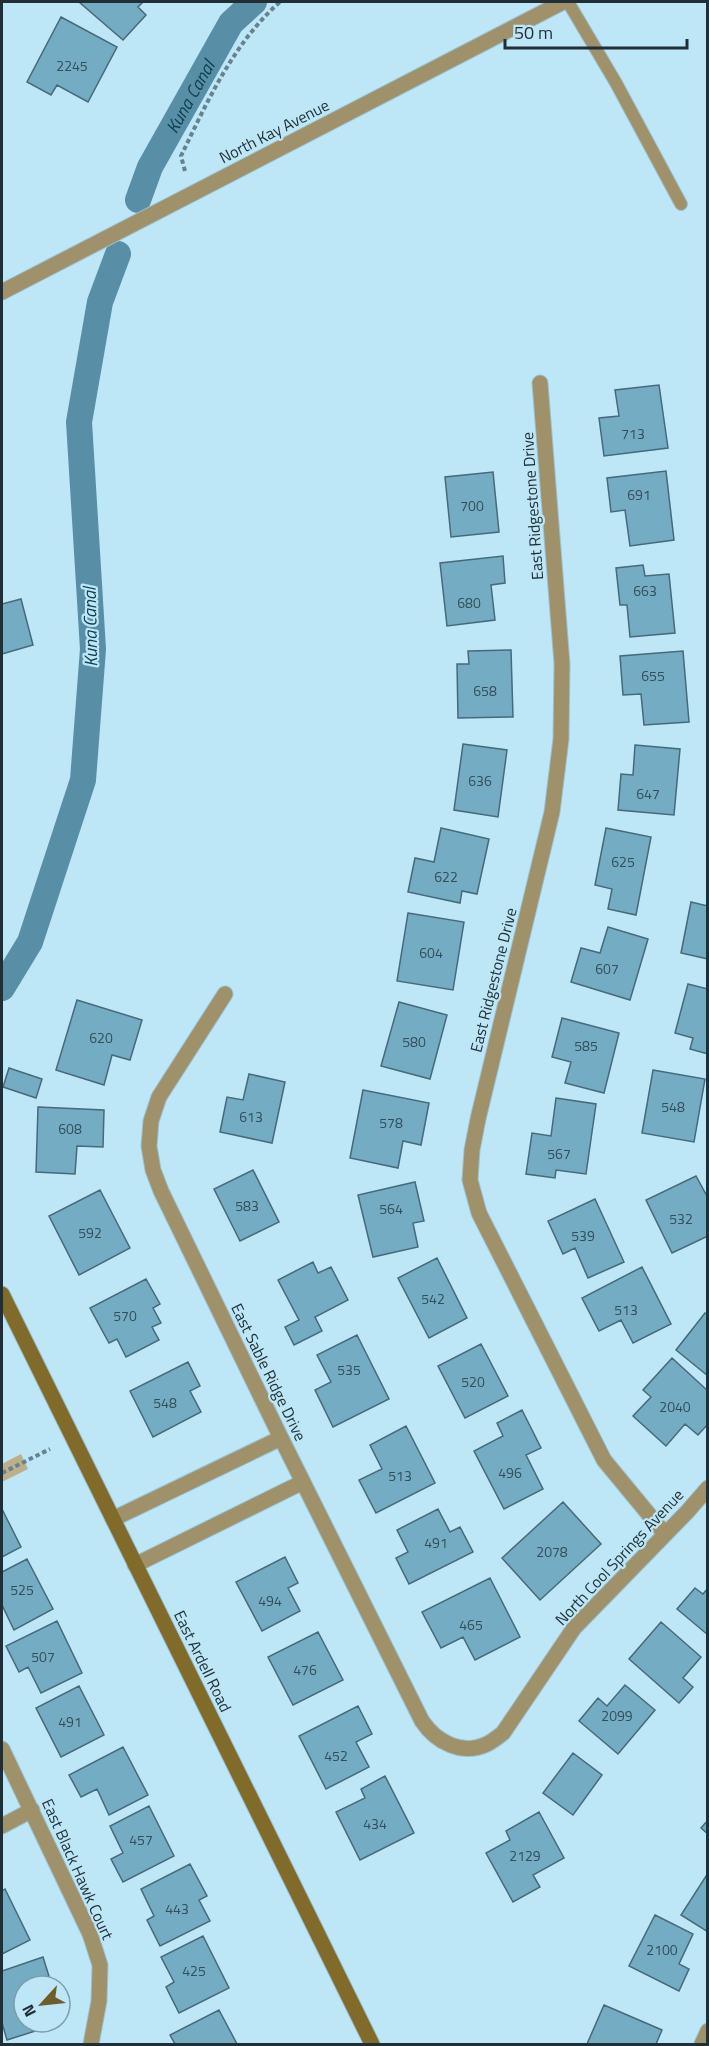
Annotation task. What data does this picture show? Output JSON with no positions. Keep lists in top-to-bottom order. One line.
{"streets":{"street":["North Kay Avenue","East Ridgestone Drive","East Sable Ridge Drive","North Cool Springs Avenue","East Ardell Road","East Black Hawk Court"]},"crossings":[["East Ridgestone Drive","North Cool Springs Avenue"],["East Sable Ridge Drive","North Cool Springs Avenue"]],"water":["Kuna Canal"],"house_numbers":["2245","713","691","700","663","680","655","658","636","647","625","622","604","607","620","580","585","548","613","578","608","567","583","564","532","592","539","542","513","570","535","520","548","2040","496","513","491","2078","525","494","465","507","476","2099","491","452","434","457","2129","443","2100","425"],"scale_bar":"50 m","north":"bottom left"}
